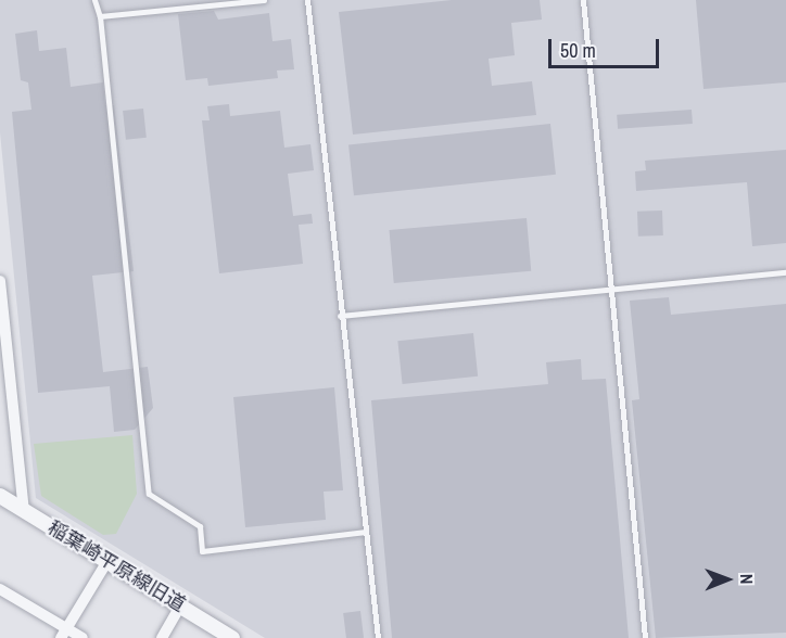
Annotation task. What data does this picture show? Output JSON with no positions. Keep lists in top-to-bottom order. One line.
{"streets":{"street":["稲葉崎平原線旧道"]},"scale_bar":"50 m","north":"right"}
